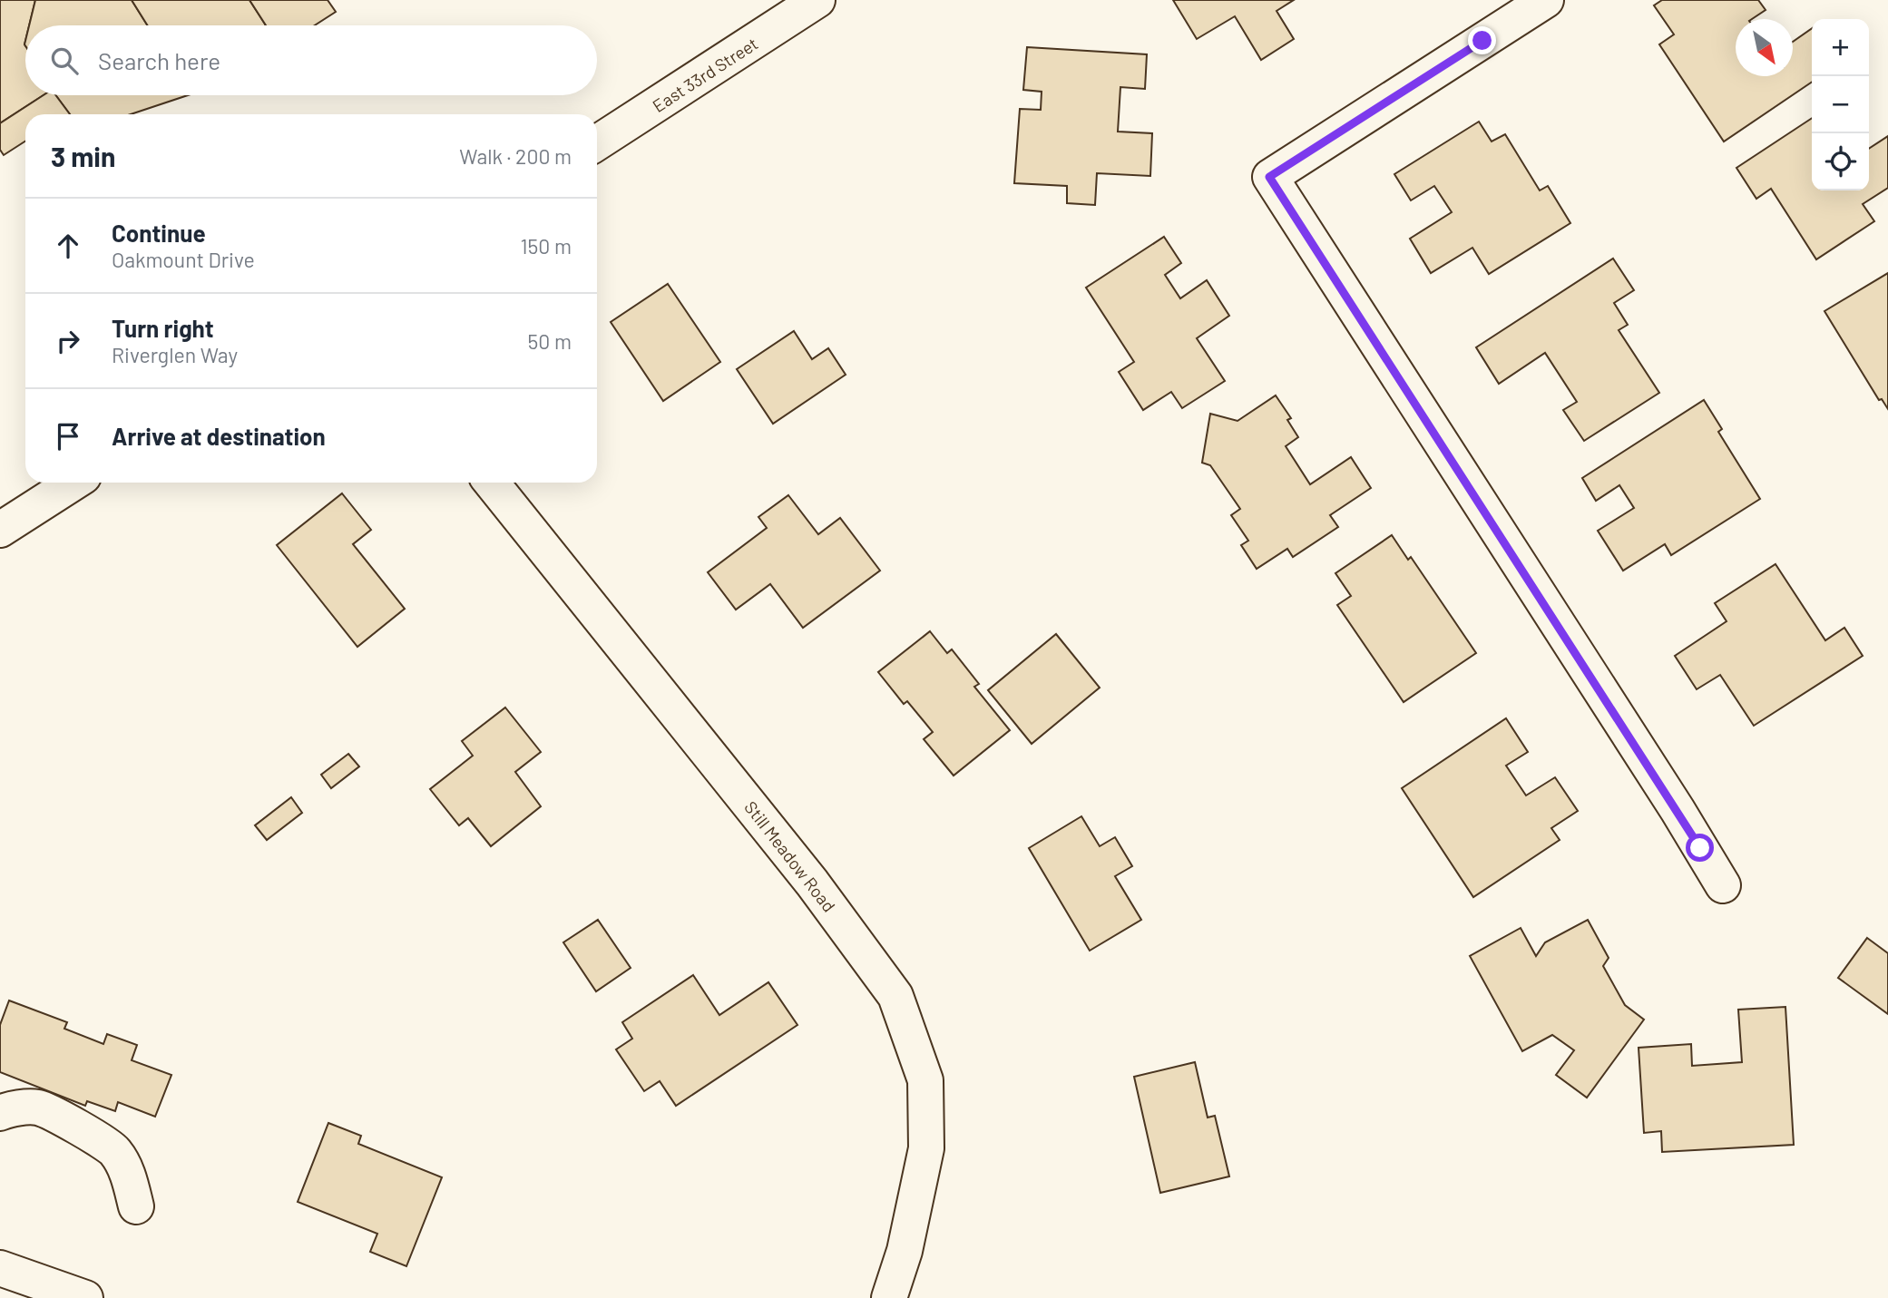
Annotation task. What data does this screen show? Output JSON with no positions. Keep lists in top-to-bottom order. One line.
{"streets":{"street":["East 33rd Street","Still Meadow Road"]},"north":"bottom right","page":{"map_buttons":["+","−"],"search":"Search here","heading":["3 min","Walk · 200 m"],"list":[["Continue","Oakmount Drive","150 m"],["Turn right","Riverglen Way","50 m"],"Arrive at destination"]}}
